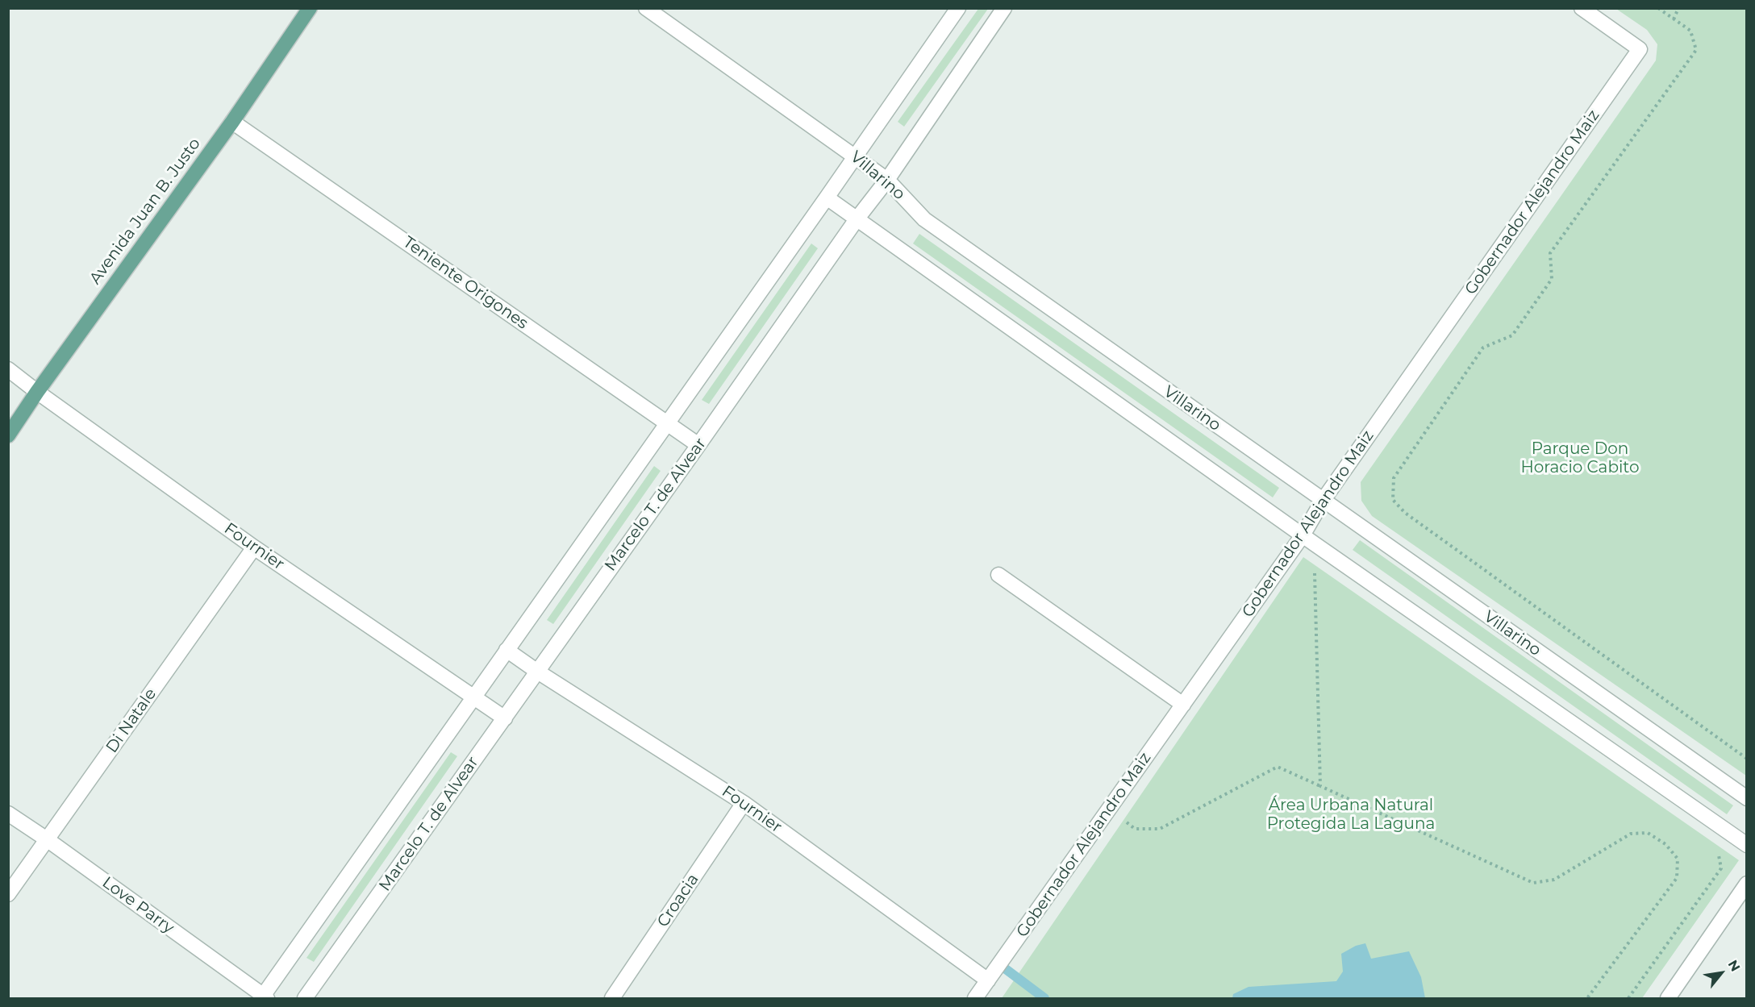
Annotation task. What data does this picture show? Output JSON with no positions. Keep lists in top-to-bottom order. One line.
{"streets":{"main road":["Avenida Juan B. Justo"],"street":["Villarino","Gobernador Alejandro Maiz","Teniente Origones","Marcelo T. de Alvear","Fournier","Di Natale","Croacia","Love Parry"]},"crossings":[["Villarino","Gobernador Alejandro Maiz"],["Villarino","Marcelo T. de Alvear"],["Gobernador Alejandro Maiz","Fournier"],["Avenida Juan B. Justo","Teniente Origones"],["Avenida Juan B. Justo","Fournier"],["Teniente Origones","Marcelo T. de Alvear"],["Marcelo T. de Alvear","Fournier"],["Fournier","Di Natale"],["Fournier","Croacia"],["Di Natale","Love Parry"]],"parks":["Parque Don Horacio Cabito","Área Urbana Natural Protegida La Laguna"],"north":"top right"}
